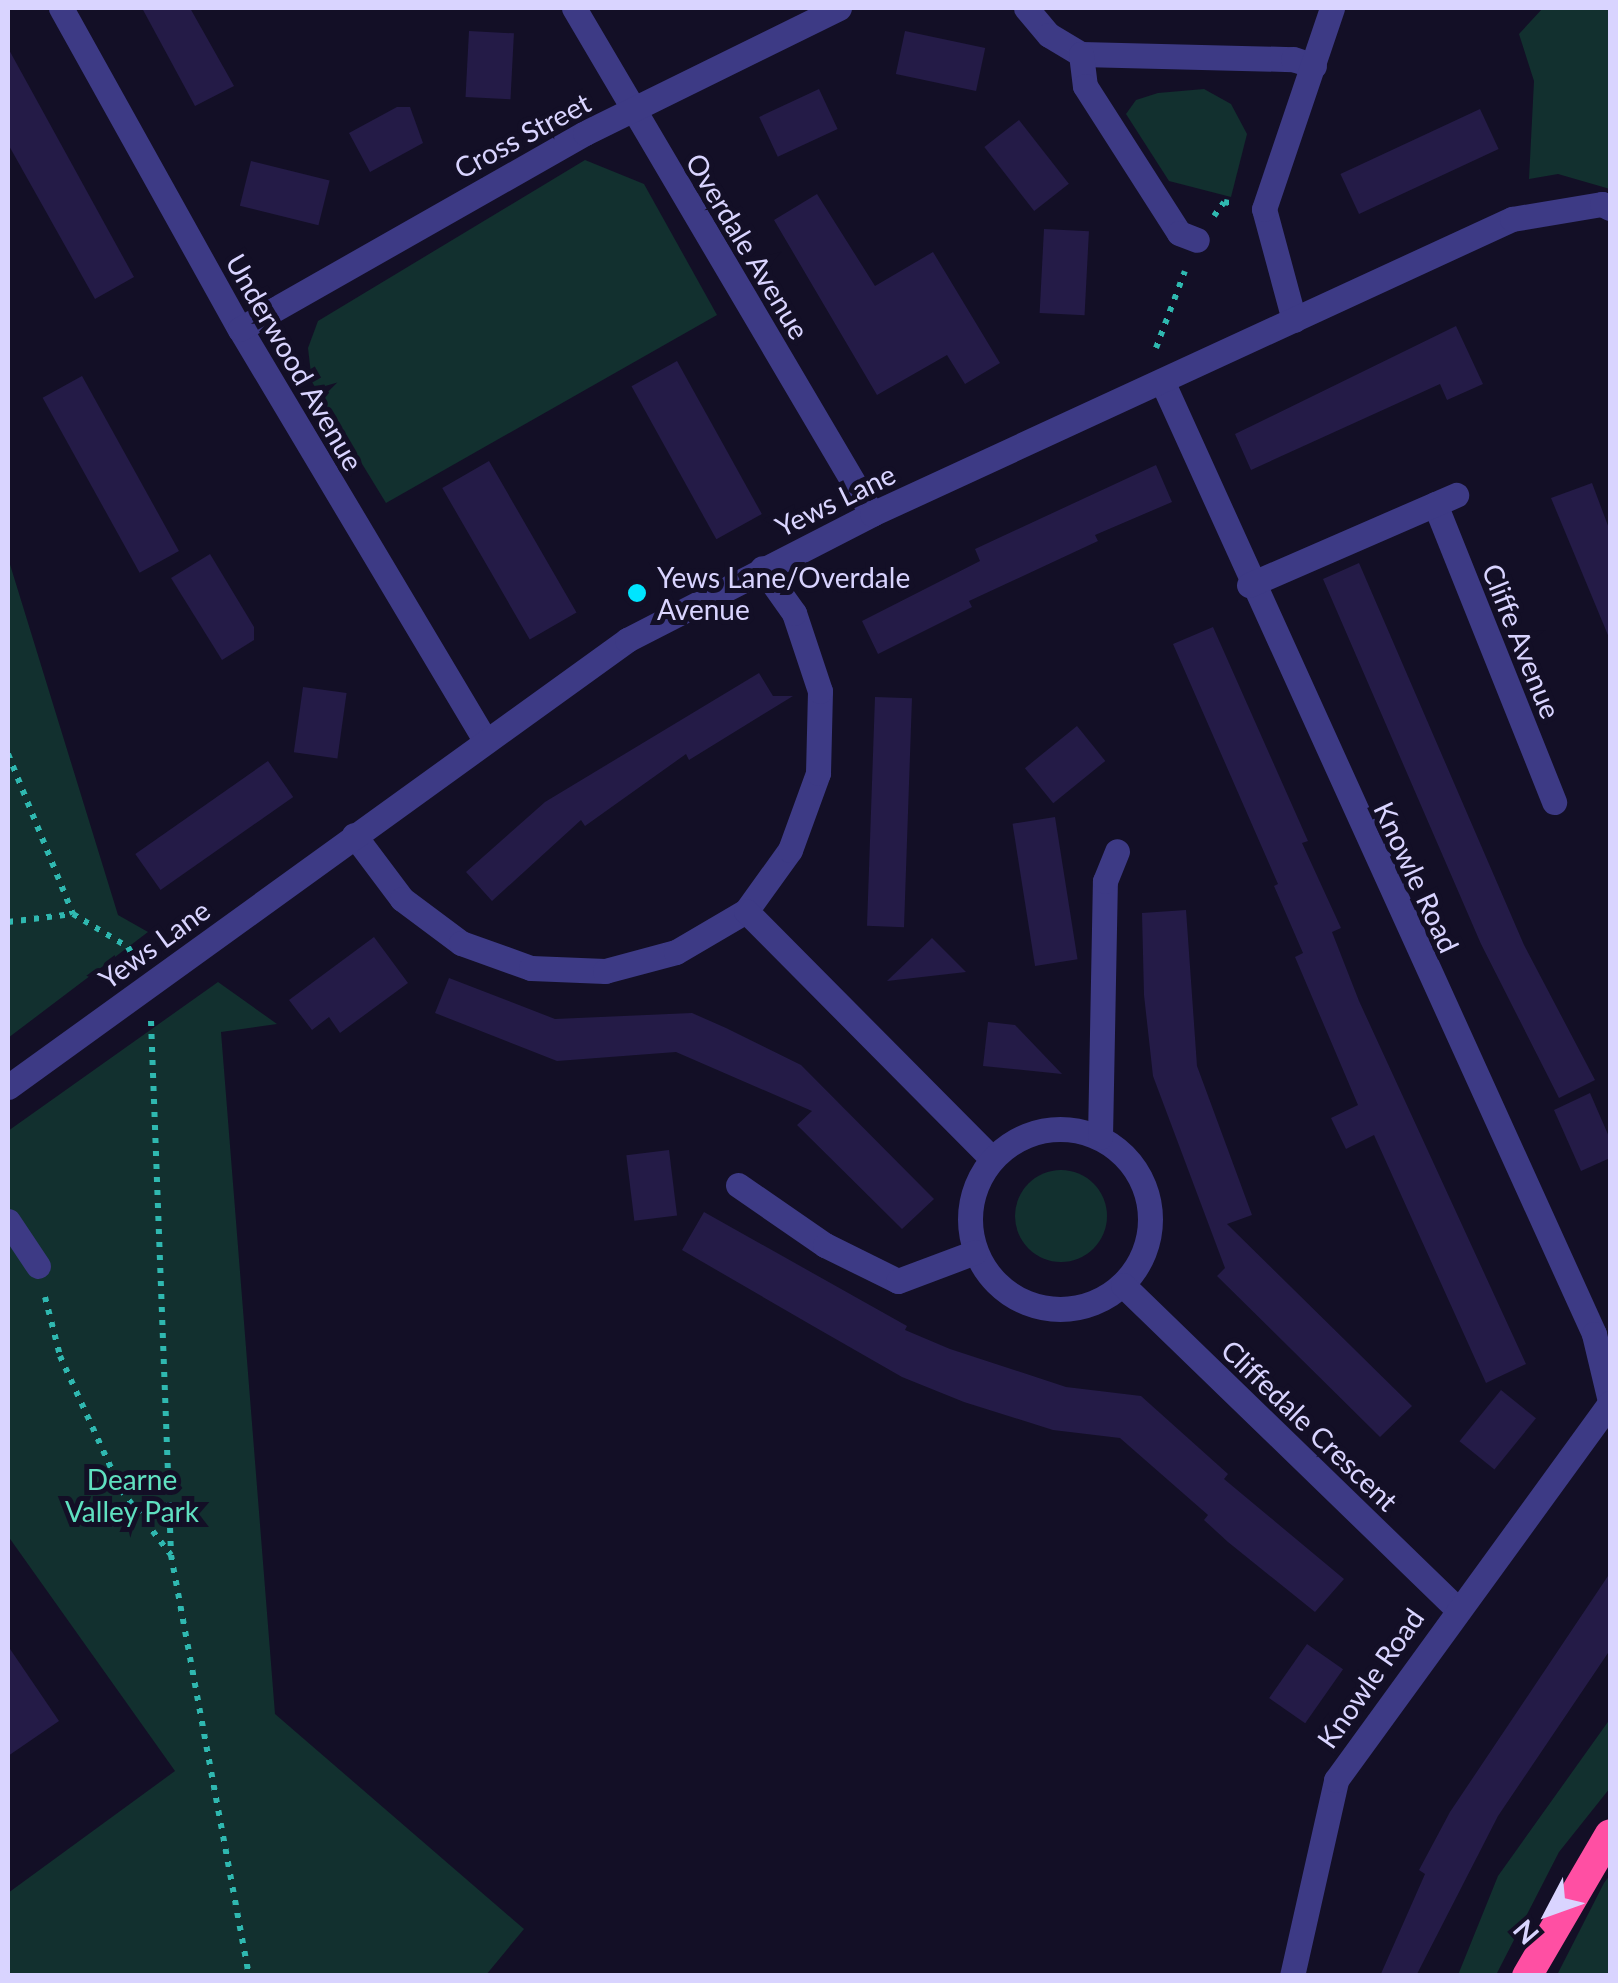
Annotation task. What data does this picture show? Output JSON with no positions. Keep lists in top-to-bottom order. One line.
{"streets":{"street":["Cross Street","Overdale Avenue","Underwood Avenue","Yews Lane","Cliffe Avenue","Knowle Road","Cliffedale Crescent"]},"crossings":[["Cross Street","Overdale Avenue"],["Cross Street","Underwood Avenue"],["Overdale Avenue","Yews Lane"],["Underwood Avenue","Yews Lane"],["Yews Lane","Knowle Road"],["Cliffe Avenue","Knowle Road"],["Knowle Road","Cliffedale Crescent"]],"parks":["Dearne Valley Park"],"places":["Yews Lane/Overdale Avenue"],"north":"bottom left"}
